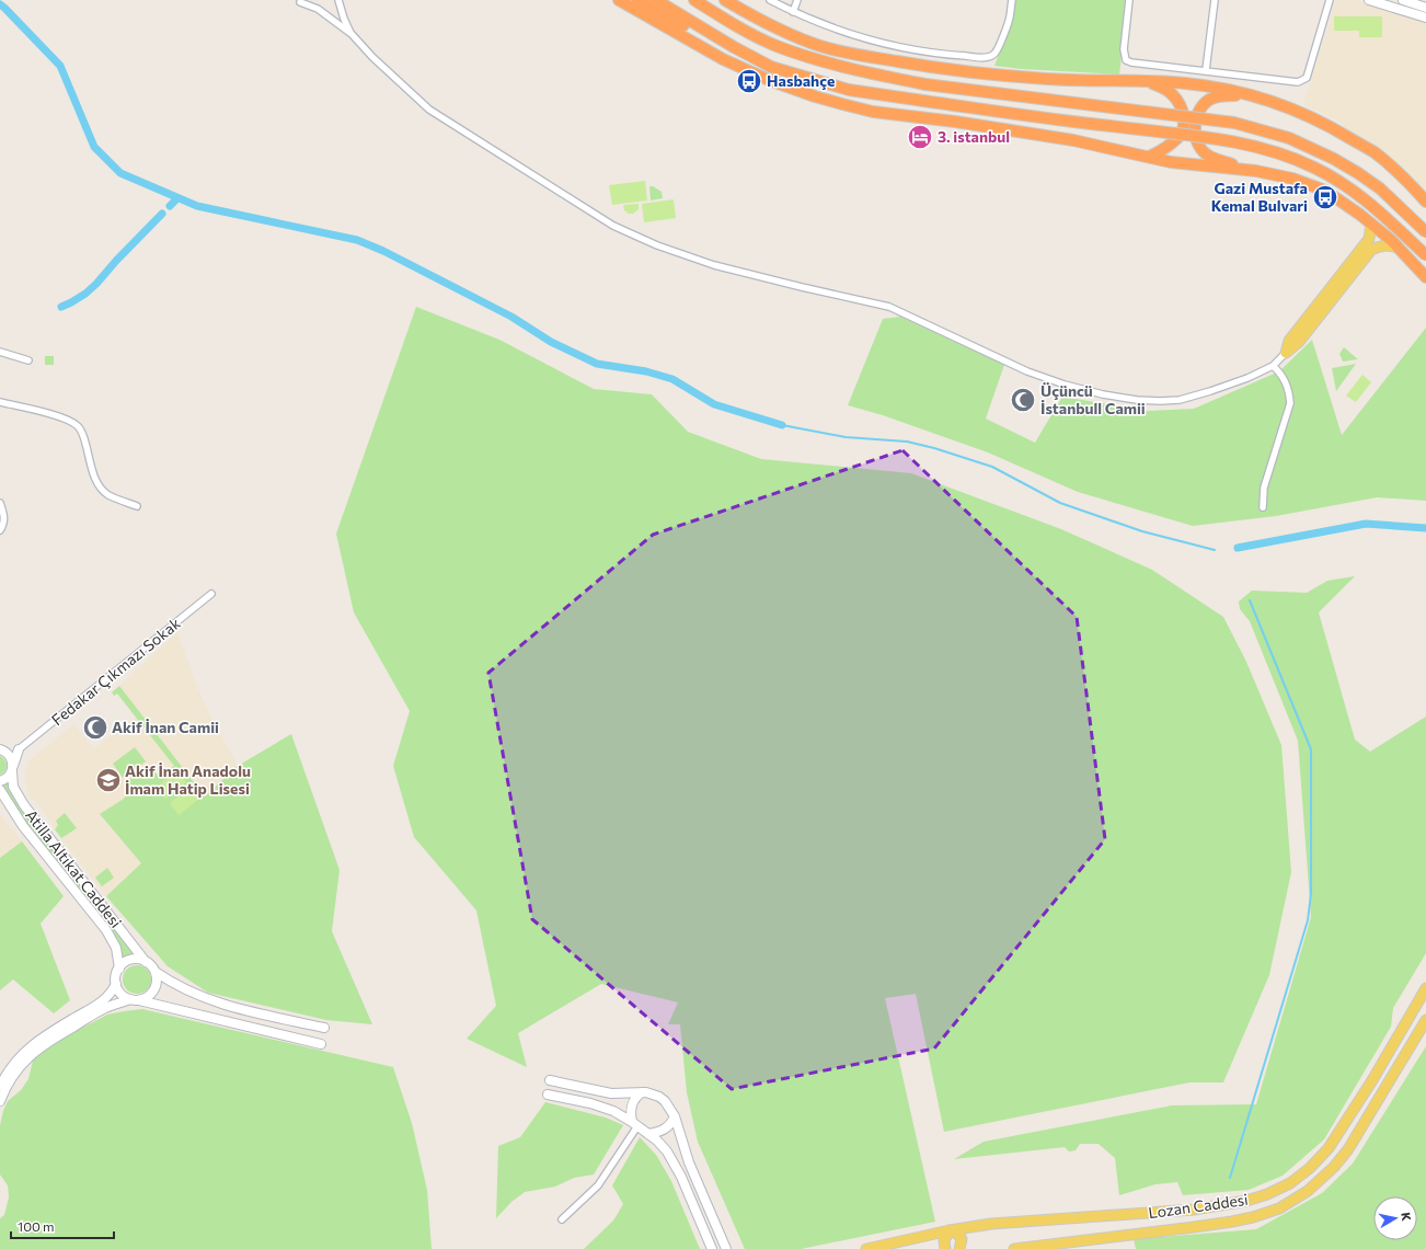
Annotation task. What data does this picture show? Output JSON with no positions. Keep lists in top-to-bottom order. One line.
{"streets":{"main road":["Lozan Caddesi"],"street":["Fedakar Çıkmazı Sokak","Atilla Altıkat Caddesi"]},"places":{"bus stop":["Hasbahçe","Gazi Mustafa Kemal Bulvari"],"hotel":["3. istanbul"],"mosque":["Üçüncü İstanbull Camii","Akif İnan Camii"],"school or university":["Akif İnan Anadolu İmam Hatip Lisesi"]},"scale_bar":"100 m","north":"right"}
